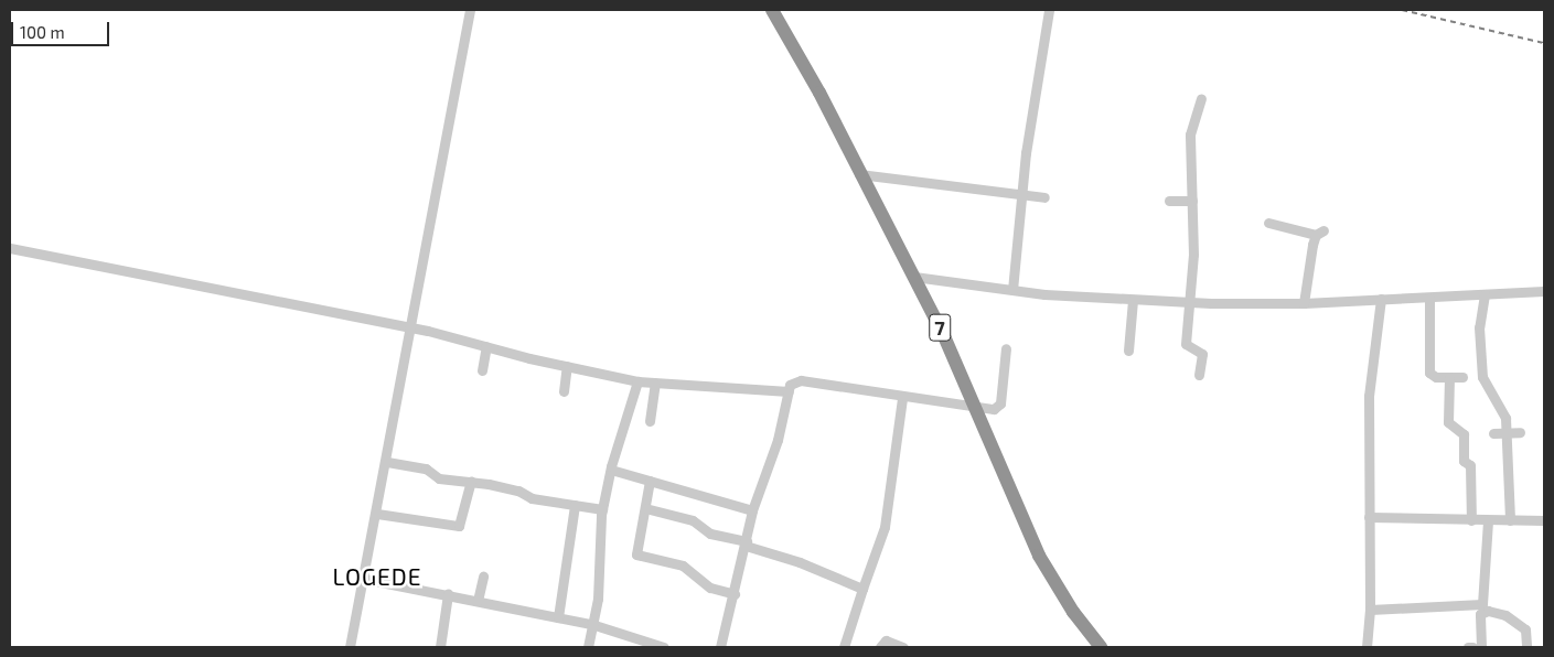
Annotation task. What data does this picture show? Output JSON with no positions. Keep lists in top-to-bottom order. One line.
{"streets":{"highway":["7"]},"districts":["LOGEDE"],"scale_bar":"100 m"}
